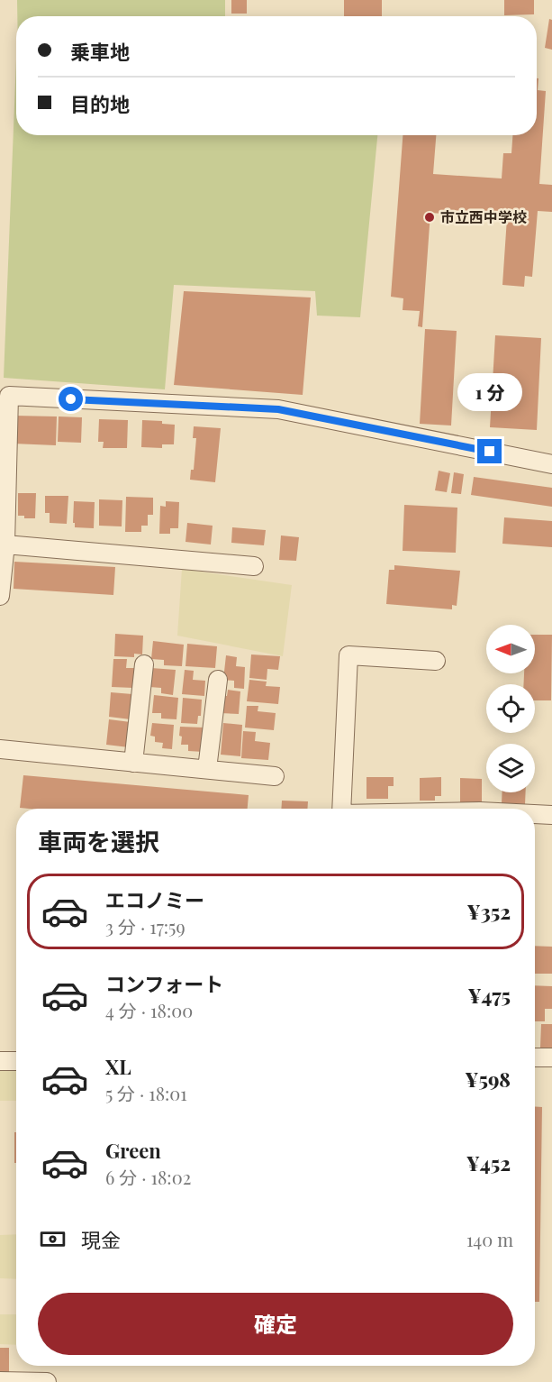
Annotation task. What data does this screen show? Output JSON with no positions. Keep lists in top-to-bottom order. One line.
{"places":["市立西中学校"],"north":"left","page":{"banner":["乗車地","目的地"],"bubble":"1 分","heading":"車両を選択","list":[{"name":"エコノミー","note":"3 分 · 17:59","value":"¥352"},{"name":"コンフォート","note":"4 分 · 18:00","value":"¥475"},{"name":"XL","note":"5 分 · 18:01","value":"¥598"},{"name":"Green","note":"6 分 · 18:02","value":"¥452"}],"pay":["現金","140 m"],"buttons":"確定"}}
